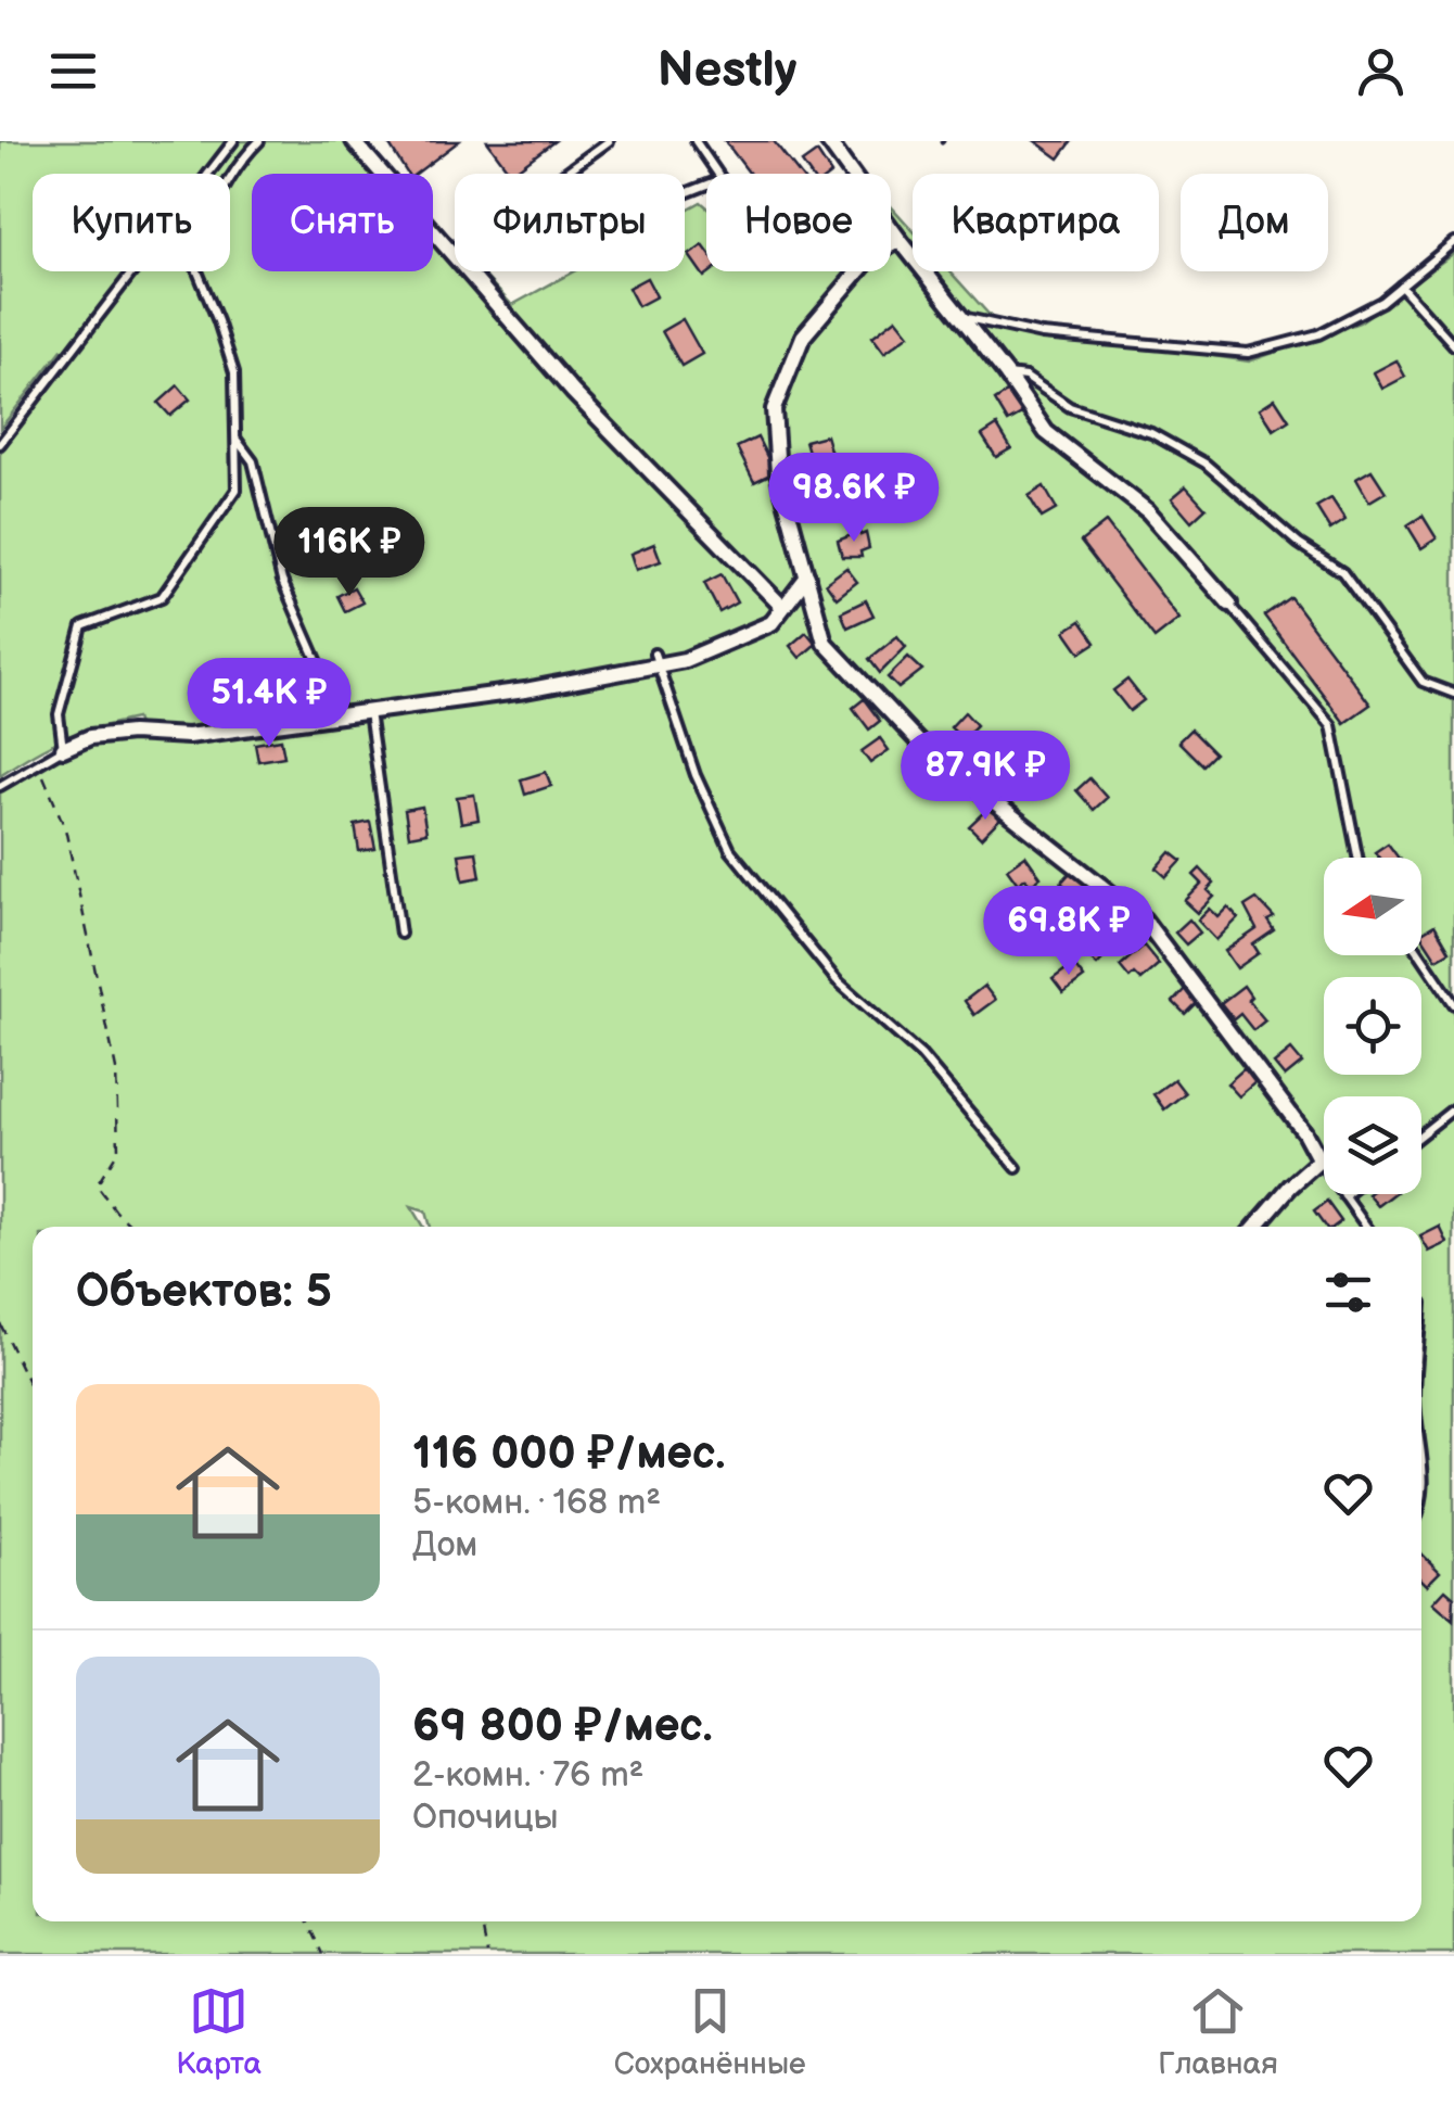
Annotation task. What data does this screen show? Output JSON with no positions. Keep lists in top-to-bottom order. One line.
{"north":"left","page":{"header":"Nestly","chip":["Купить","Снять","Фильтры","Новое","Квартира","Дом"],"price":["98.6K ₽","116K ₽","51.4K ₽","87.9K ₽","69.8K ₽"],"heading":"Объектов: 5","list":[{"name":"116 000 ₽/мес.","note":"5-комн. · 168 m² · Дом"},{"name":"69 800 ₽/мес.","note":"2-комн. · 76 m² · Опочицы"}],"tabs":["Карта","Сохранённые","Главная"]}}
